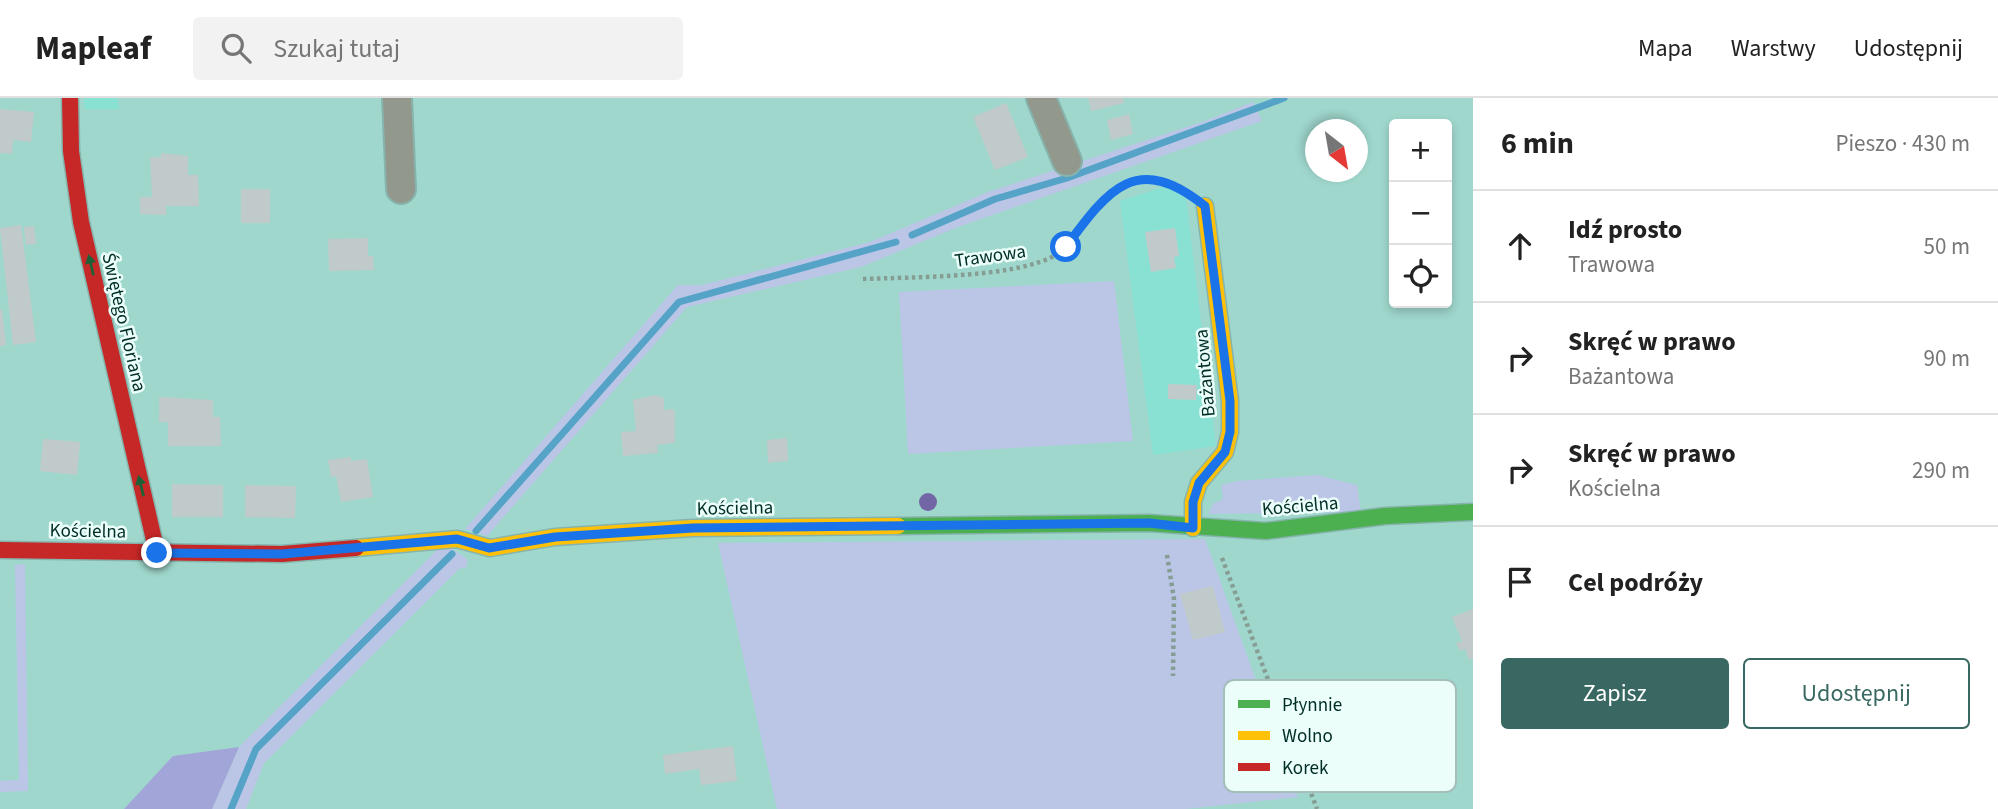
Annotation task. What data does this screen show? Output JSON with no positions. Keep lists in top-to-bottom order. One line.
{"streets":{"street":["Świętego Floriana","Bażantowa","Kościelna"],"path":["Trawowa"]},"crossings":[["Trawowa","Bażantowa"],["Świętego Floriana","Kościelna"],["Bażantowa","Kościelna"]],"one_way":["Świętego Floriana"],"legend":["Płynnie","Wolno","Korek"],"north":"bottom right","page":{"header":"Mapleaf","search":"Szukaj tutaj","nav":["Mapa","Warstwy","Udostępnij"],"heading":["6 min","Pieszo · 430 m"],"map_buttons":["+","−"],"list":[["Idź prosto","Trawowa","50 m"],["Skręć w prawo","Bażantowa","90 m"],["Skręć w prawo","Kościelna","290 m"],"Cel podróży"],"buttons":["Zapisz","Udostępnij"]}}
